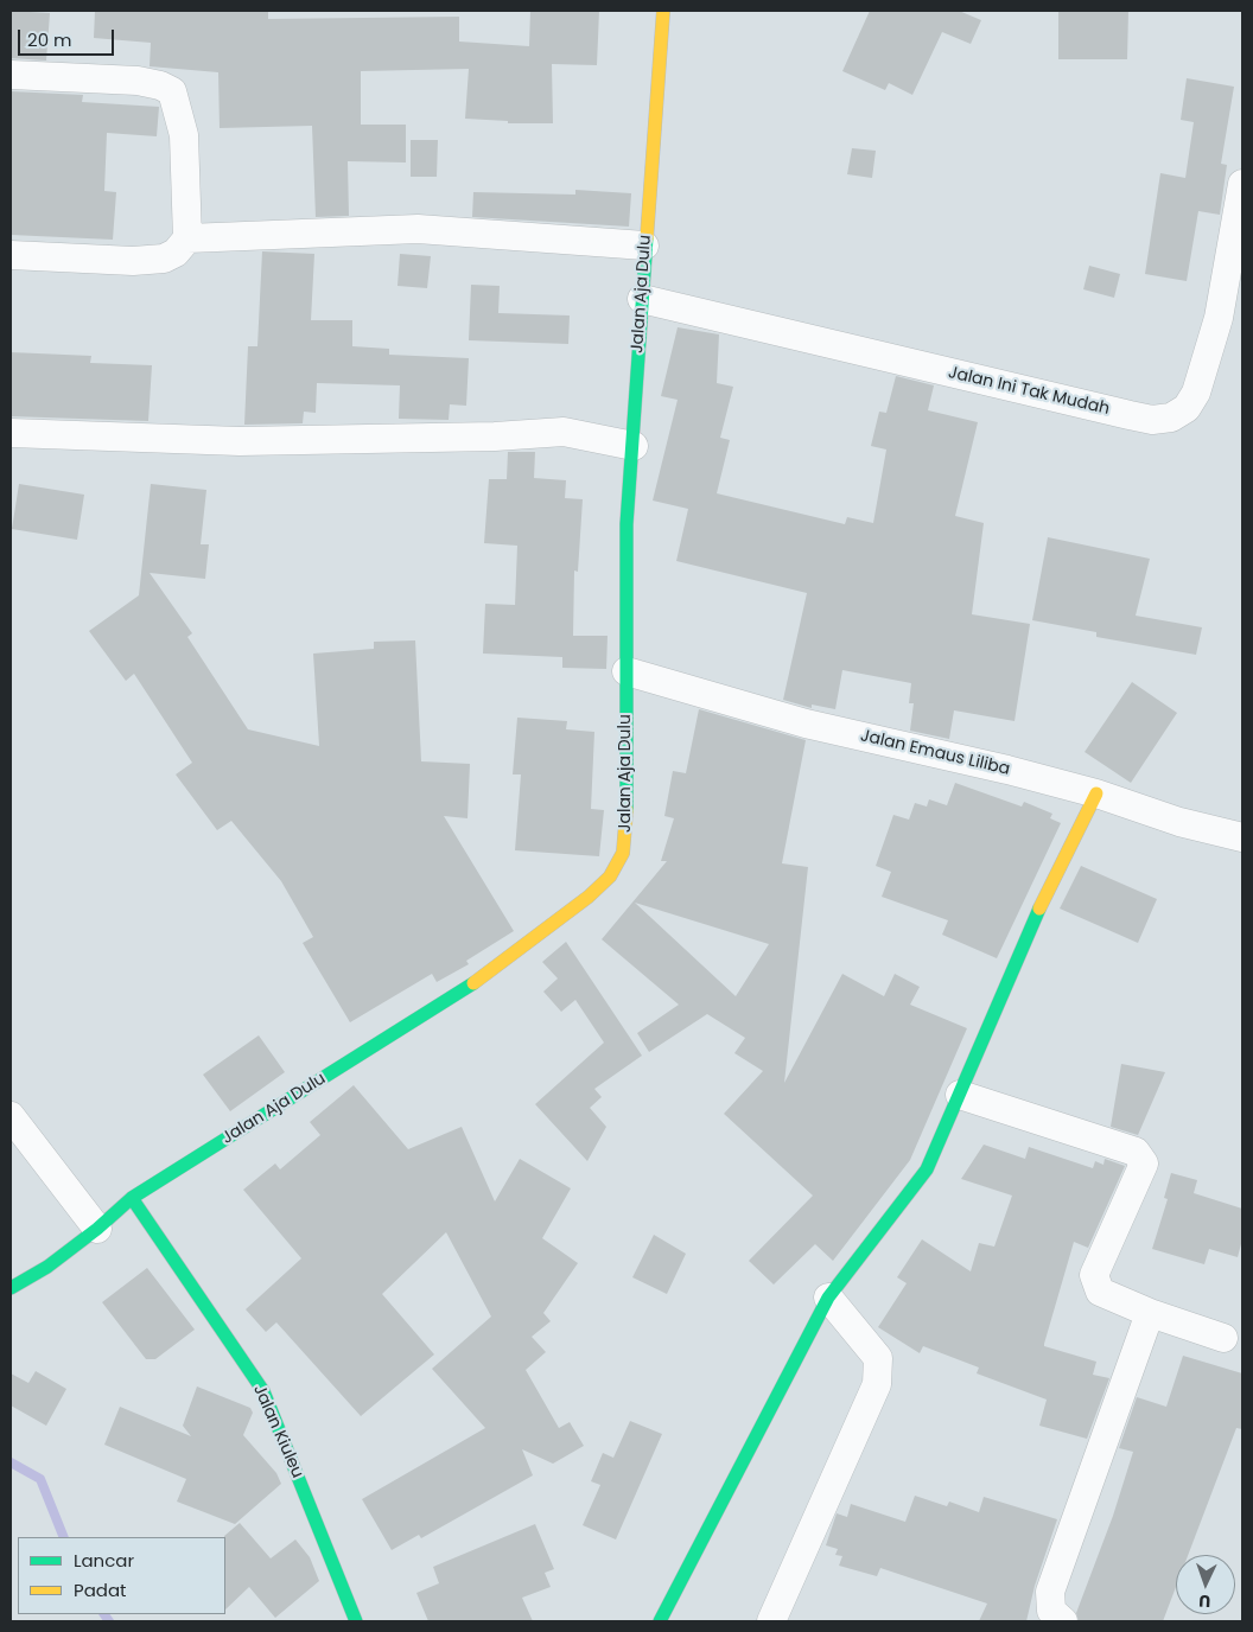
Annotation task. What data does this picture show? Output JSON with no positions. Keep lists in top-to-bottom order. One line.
{"streets":{"street":["Jalan Aja Dulu","Jalan Ini Tak Mudah","Jalan Emaus Liliba","Jalan Kiuleu"]},"crossings":[["Jalan Aja Dulu","Jalan Ini Tak Mudah"],["Jalan Aja Dulu","Jalan Emaus Liliba"],["Jalan Aja Dulu","Jalan Kiuleu"]],"legend":["Lancar","Padat"],"scale_bar":"20 m","north":"bottom"}
